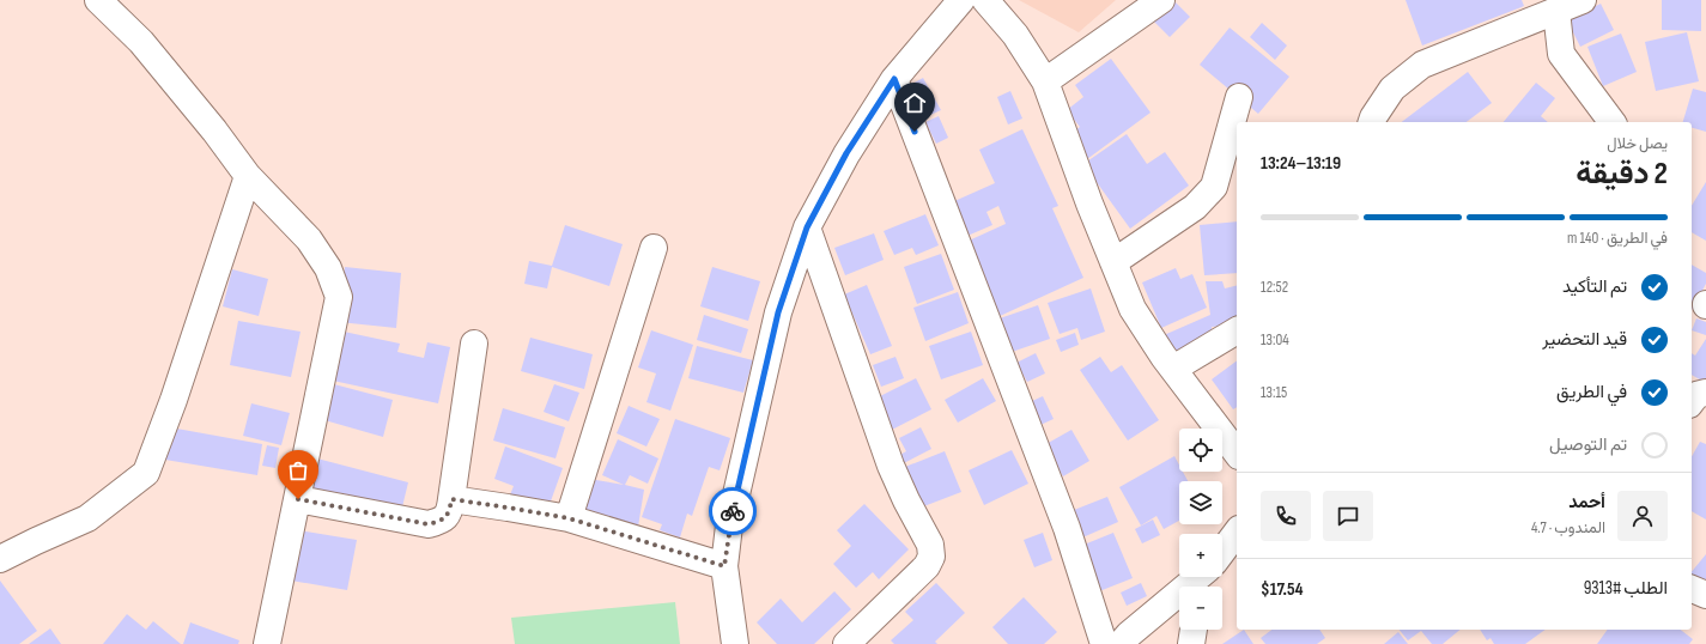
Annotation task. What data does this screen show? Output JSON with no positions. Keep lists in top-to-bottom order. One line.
{"page":{"heading":["2 دقيقة","يصل خلال","13:19–13:24"],"panel":["أحمد","المندوب · 4.7","الطلب #9313","$17.54"],"bar":"في الطريق · 140 m","list":[["تم التأكيد","12:52"],["قيد التحضير","13:04"],["في الطريق","13:15"],"تم التوصيل"],"map_buttons":["+","−"]}}
